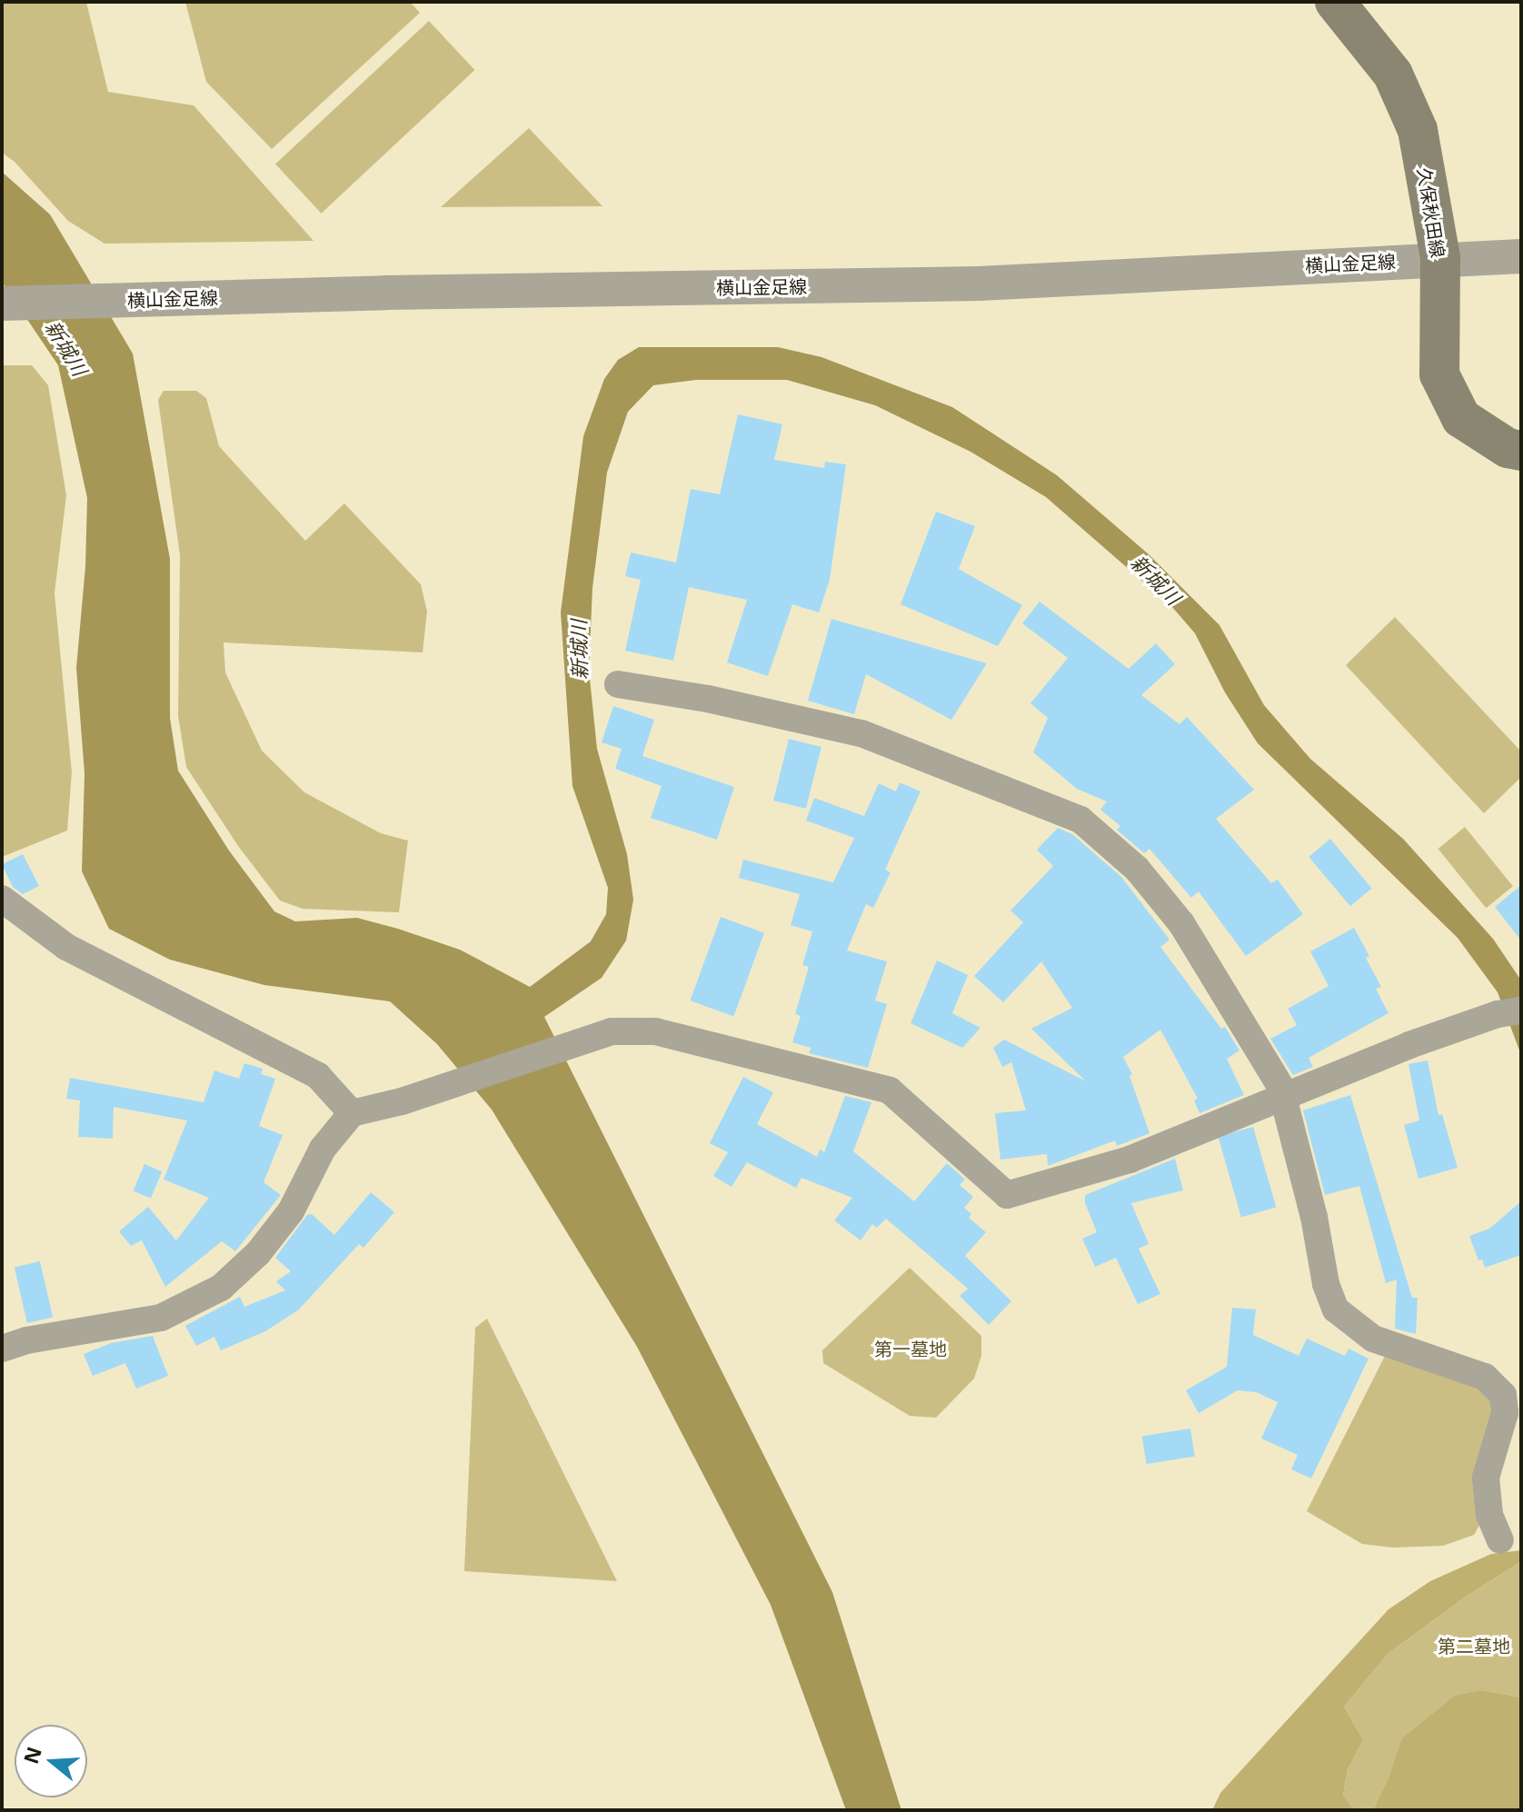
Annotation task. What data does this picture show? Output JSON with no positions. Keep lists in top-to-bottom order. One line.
{"streets":{"main road":["久保秋田線"],"street":["横山金足線"]},"crossings":[["久保秋田線","横山金足線"]],"water":["新城川"],"parks":["第一墓地","第二墓地"],"north":"left"}
